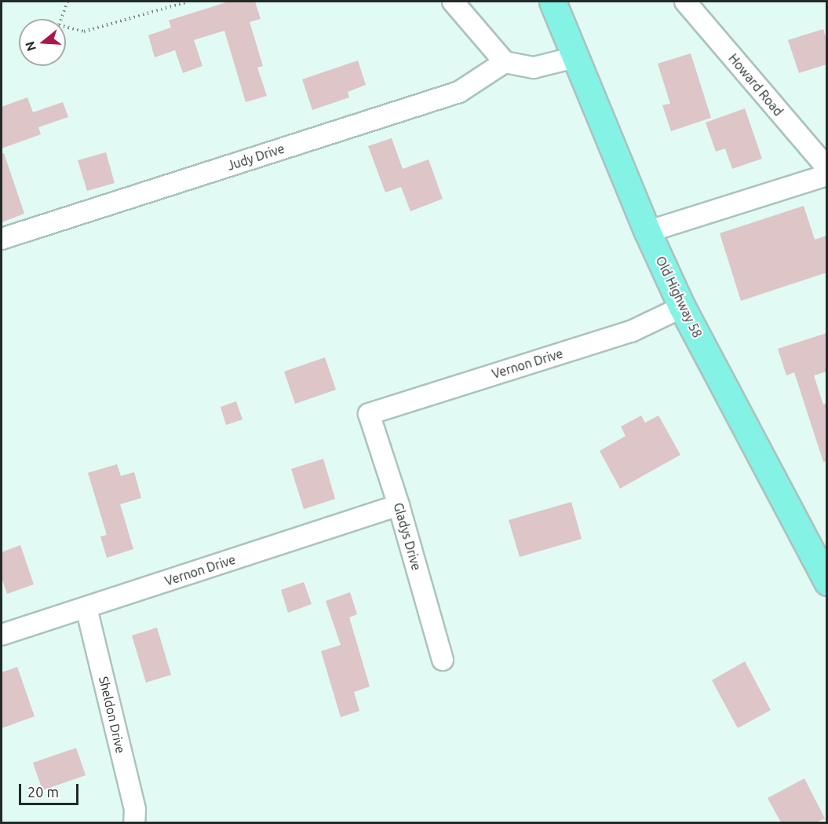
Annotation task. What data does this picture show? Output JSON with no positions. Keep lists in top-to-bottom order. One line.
{"streets":{"main road":["Old Highway 58"],"street":["Howard Road","Judy Drive","Vernon Drive","Gladys Drive","Sheldon Drive"]},"crossings":[["Old Highway 58","Vernon Drive"],["Vernon Drive","Gladys Drive"],["Vernon Drive","Sheldon Drive"]],"scale_bar":"20 m","north":"left"}
